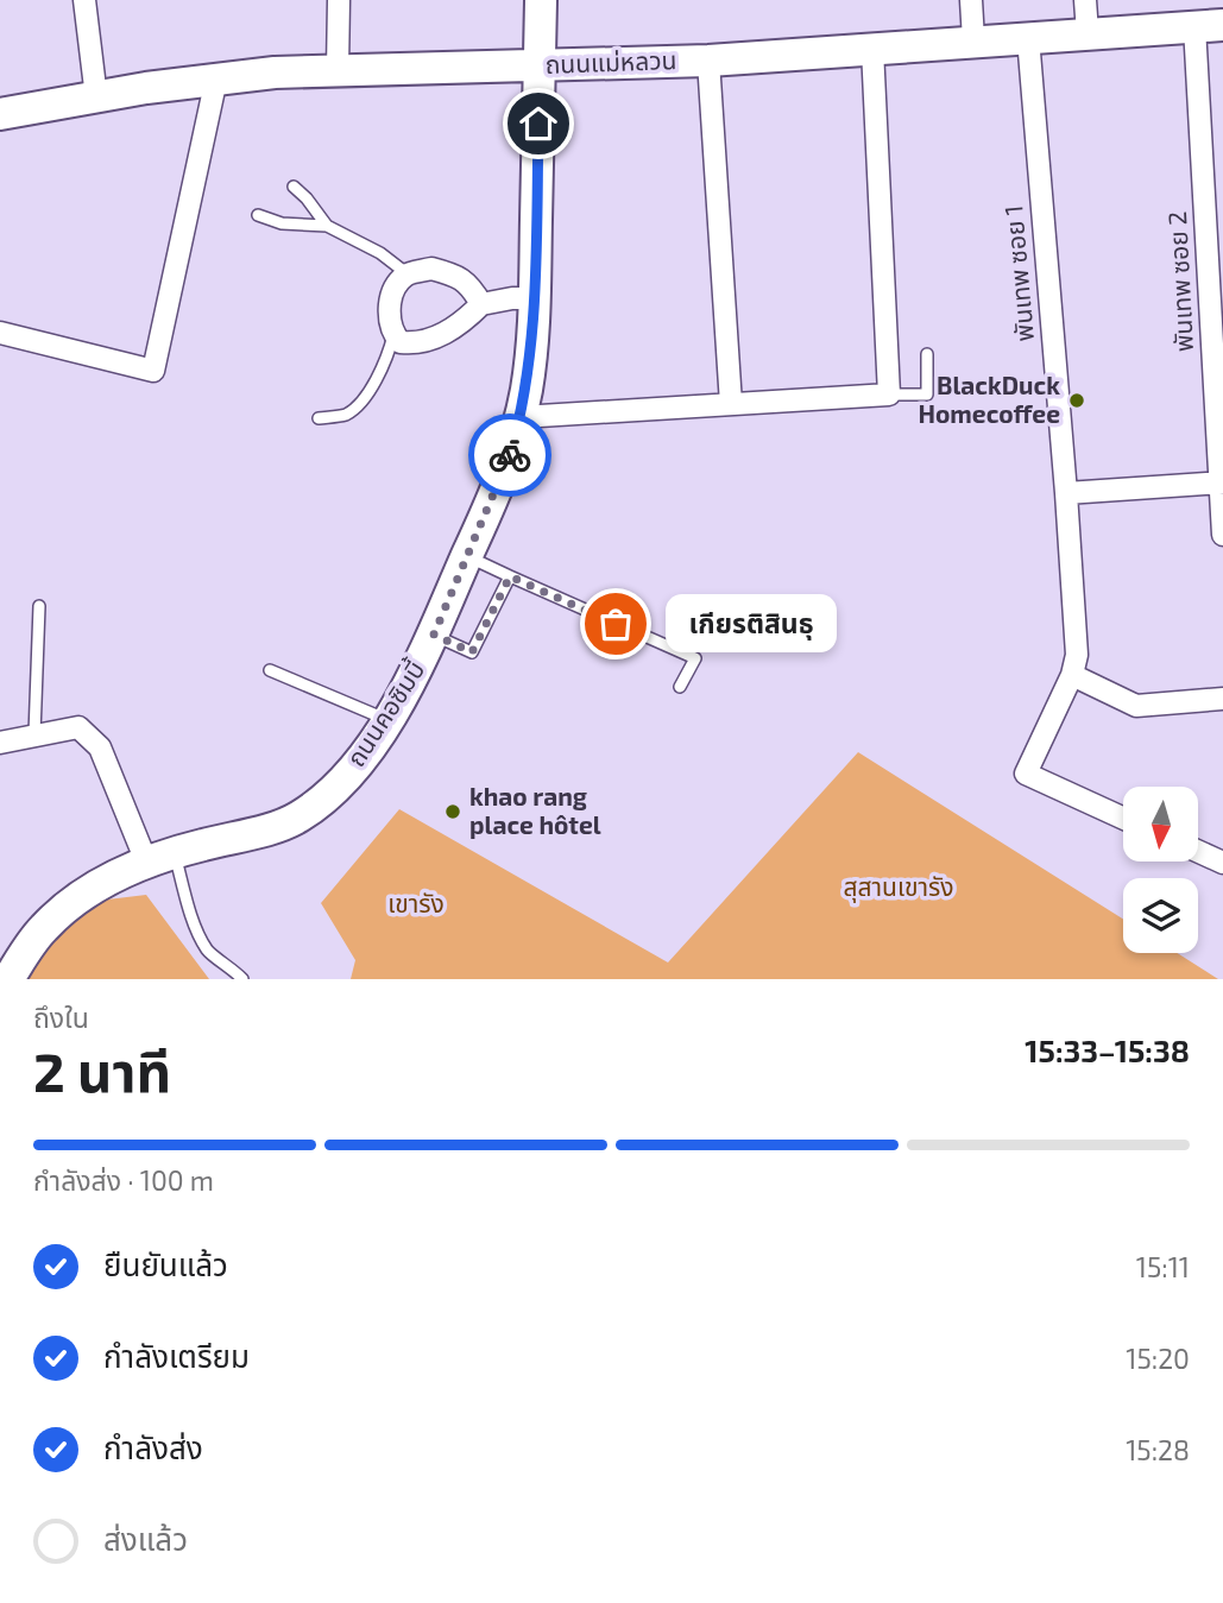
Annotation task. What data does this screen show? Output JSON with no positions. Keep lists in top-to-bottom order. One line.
{"streets":{"main road":["ถนนแม่หลวน","ถนนคอซิมบี้"],"street":["พันเทพ ซอย 1","พันเทพ ซอย 2"]},"crossings":[["ถนนแม่หลวน","พันเทพ ซอย 1"],["ถนนแม่หลวน","พันเทพ ซอย 2"],["ถนนแม่หลวน","ถนนคอซิมบี้"]],"parks":["สุสานเขารัง","เขารัง"],"places":["BlackDuck Homecoffee","เกียรติสินธุ","khao rang place hôtel"],"north":"bottom","page":{"bubble":"เกียรติสินธุ","heading":["2 นาที","ถึงใน","15:33–15:38"],"bar":"กำลังส่ง · 100 m","list":[["ยืนยันแล้ว","15:11"],["กำลังเตรียม","15:20"],["กำลังส่ง","15:28"],"ส่งแล้ว"]}}
